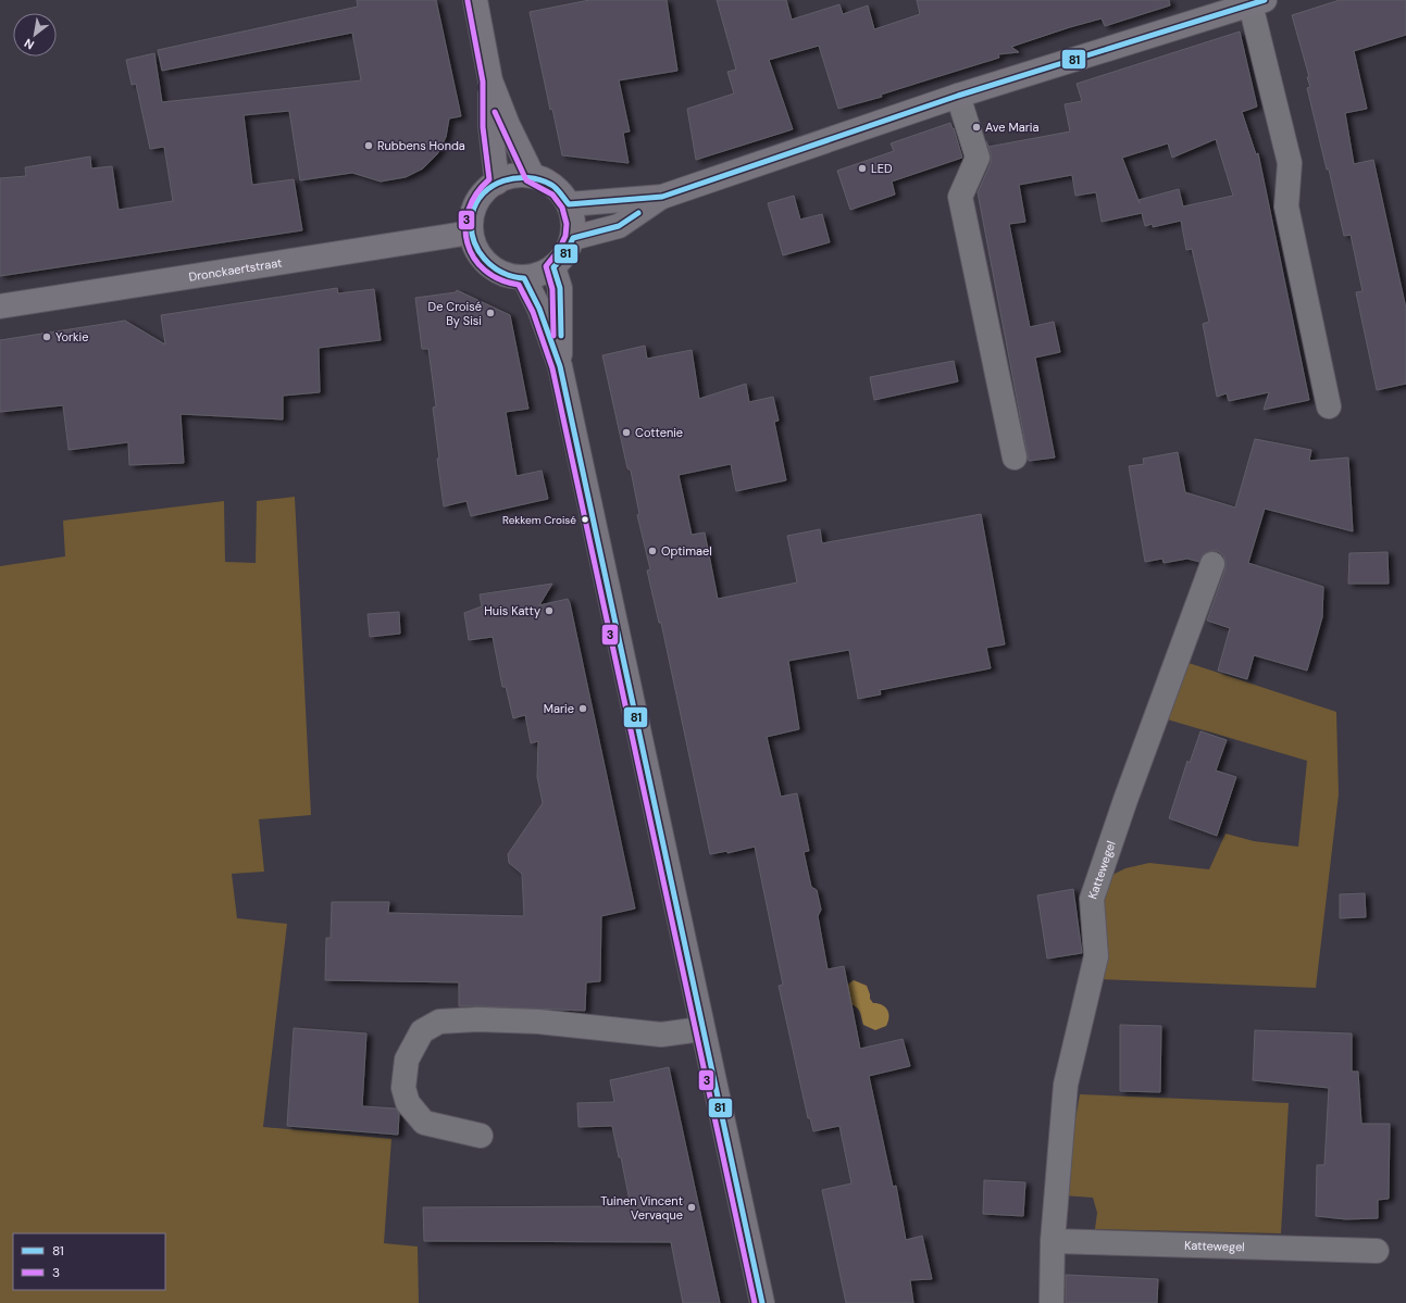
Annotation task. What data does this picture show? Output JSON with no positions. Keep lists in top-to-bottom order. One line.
{"streets":{"main road":["Dronckaertstraat"],"street":["Kattewegel"]},"places":["Ave Maria","Rubbens Honda","LED","De Croisé By Sisi","Yorkie","Cottenie","Rekkem Croisé","Optimael","Huis Katty","Marie","Tuinen Vincent Vervaque"],"lines":["transit line 81","transit line 3"],"legend":["81","3"],"north":"bottom left"}
